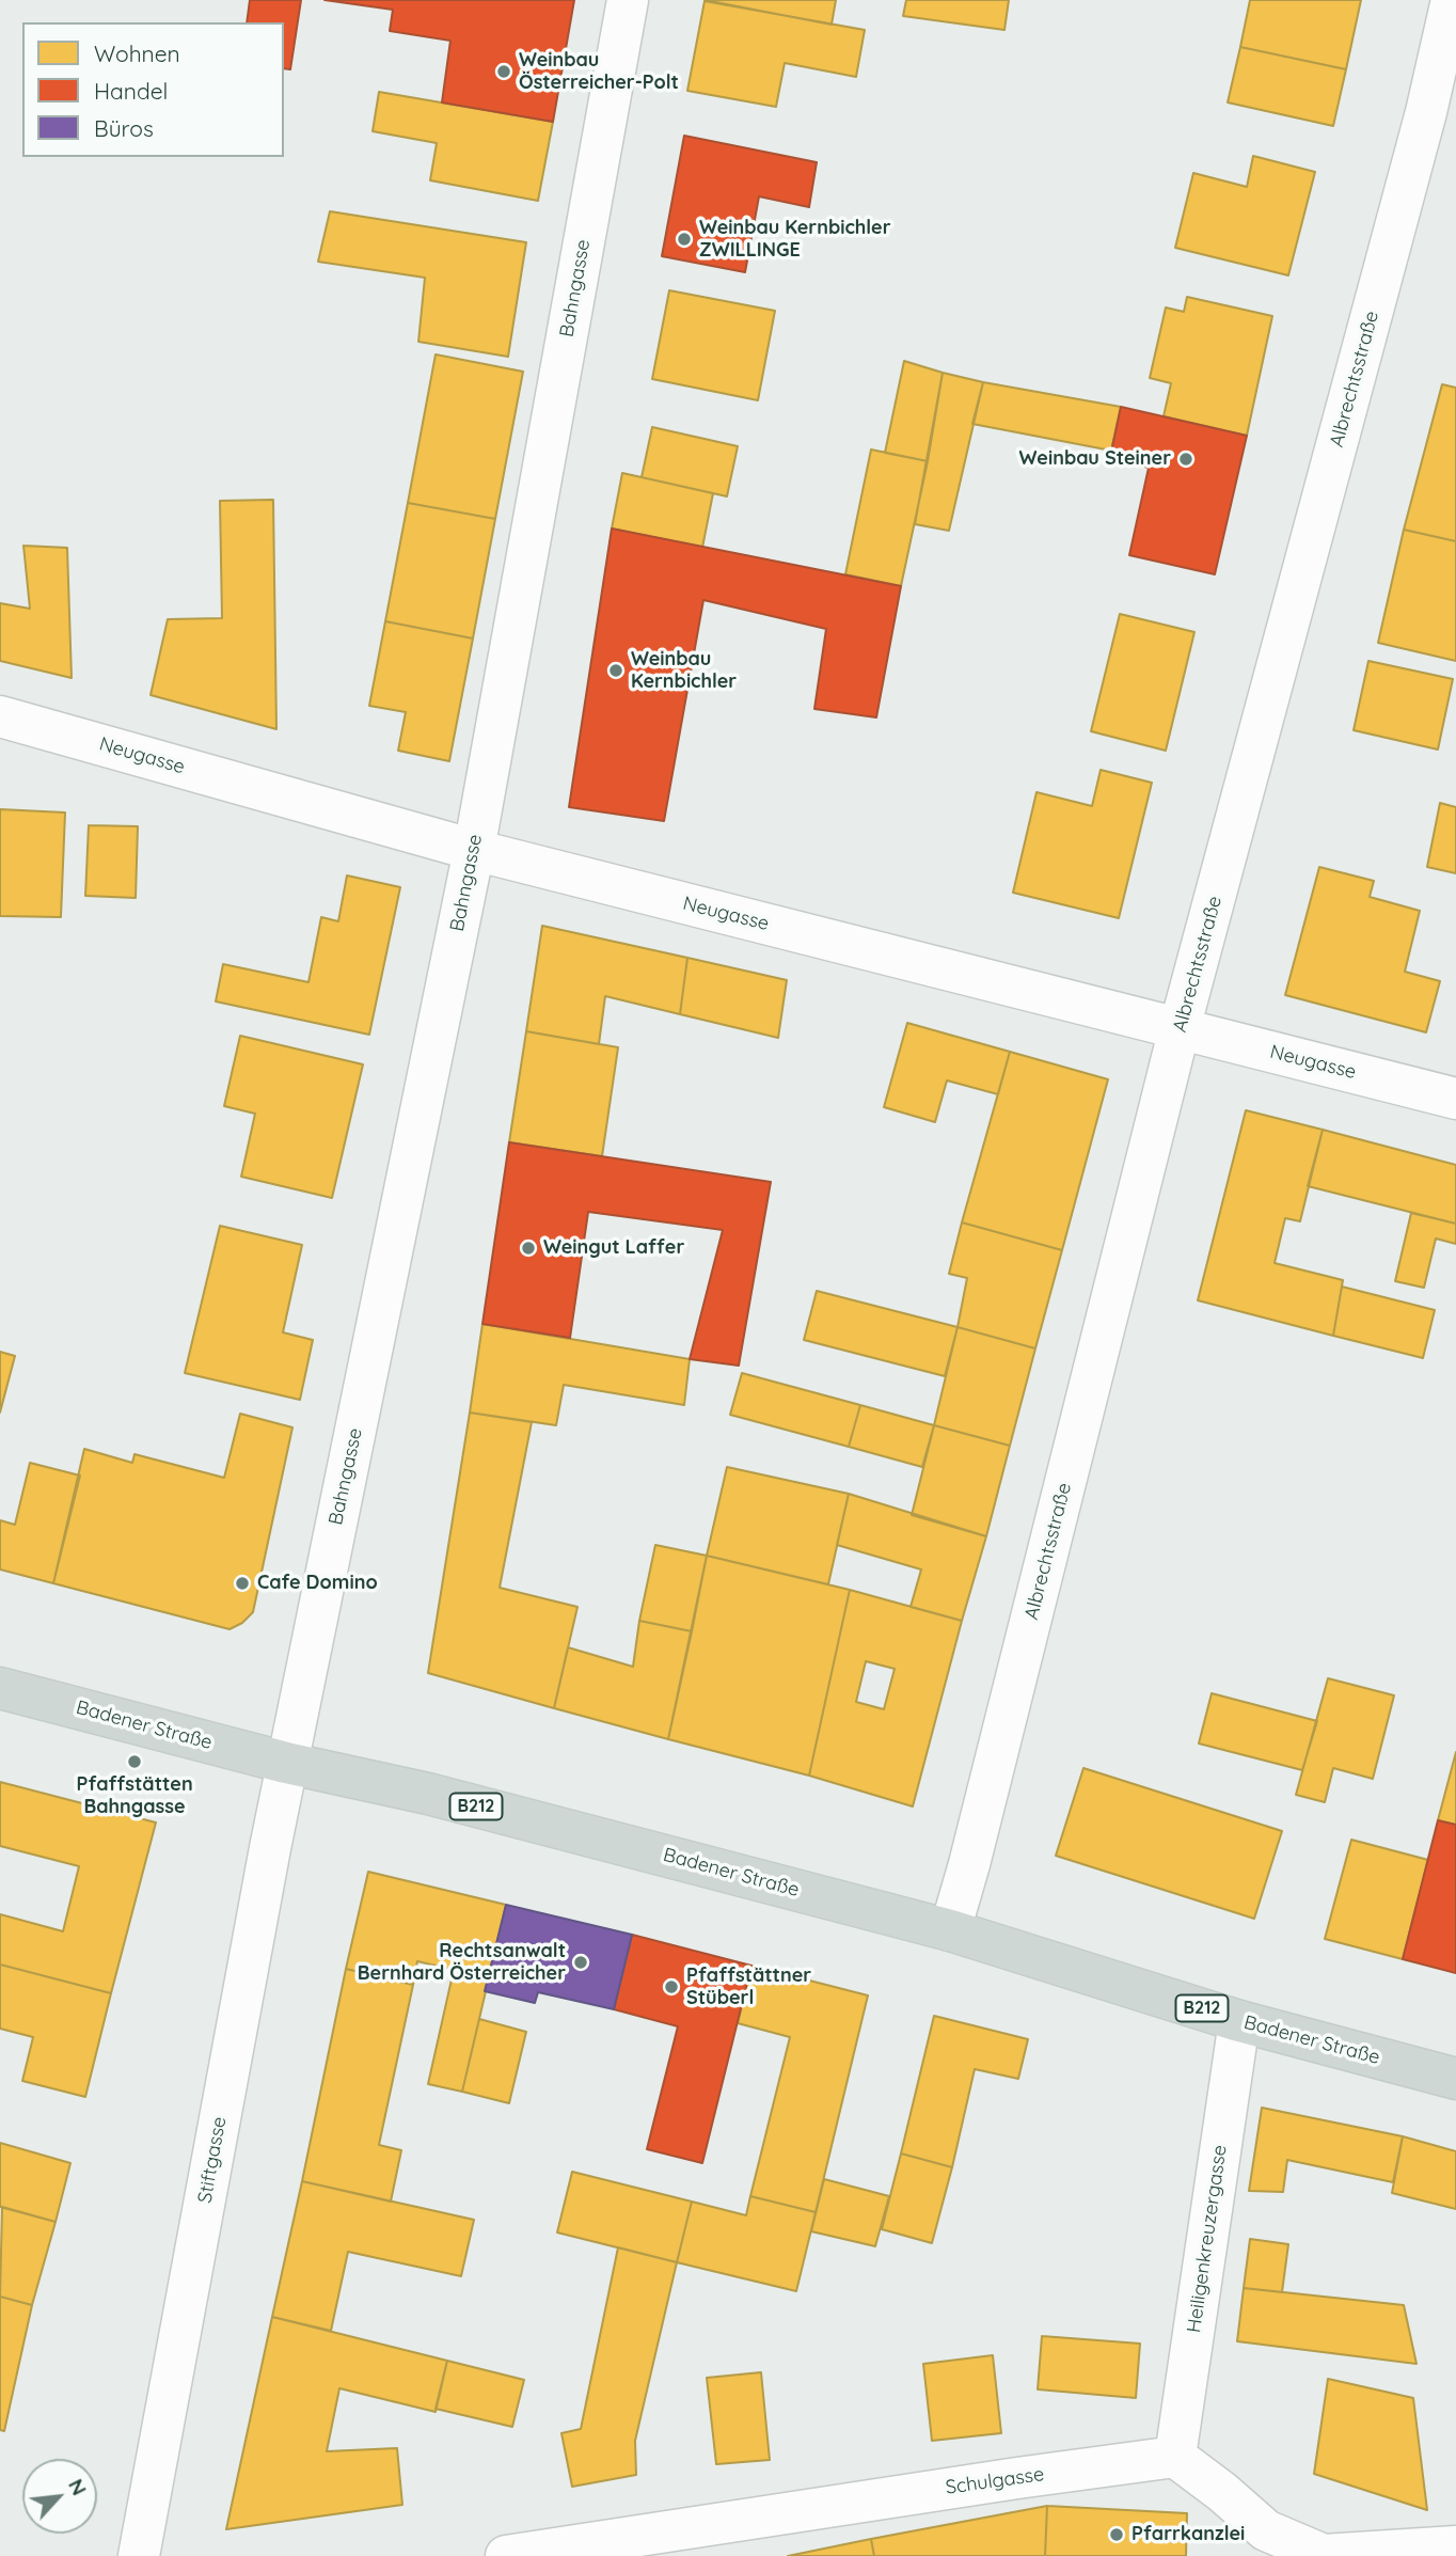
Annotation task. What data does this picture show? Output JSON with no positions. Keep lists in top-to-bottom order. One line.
{"streets":{"main road":["Badener Straße","B212"],"street":["Bahngasse","Albrechtsstraße","Neugasse","Stiftgasse","Heiligenkreuzergasse","Schulgasse"]},"crossings":[["Bahngasse","Neugasse"],["Bahngasse","Badener Straße"],["Bahngasse","Stiftgasse"],["Albrechtsstraße","Neugasse"],["Albrechtsstraße","Badener Straße"],["Badener Straße","Stiftgasse"],["Badener Straße","Heiligenkreuzergasse"],["Heiligenkreuzergasse","Schulgasse"]],"places":["Weinbau Österreicher-Polt","Weinbau Kernbichler ZWILLINGE","Weinbau Steiner","Weinbau Kernbichler","Weingut Laffer","Cafe Domino","Pfaffstätten Bahngasse","Rechtsanwalt Bernhard Österreicher","Pfaffstättner Stüberl","Pfarrkanzlei"],"legend":["Wohnen","Handel","Büros"],"north":"top right"}
